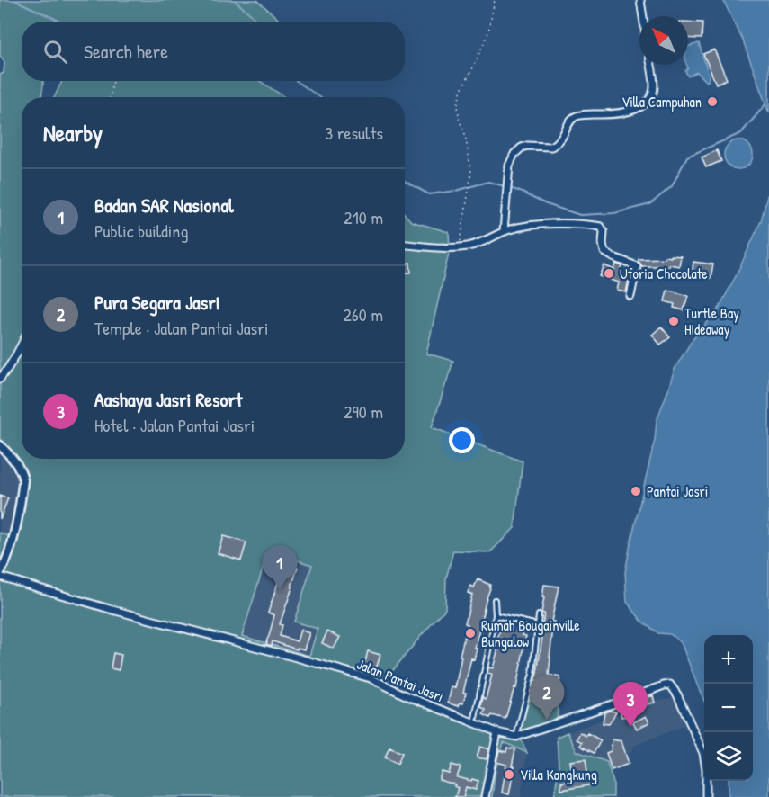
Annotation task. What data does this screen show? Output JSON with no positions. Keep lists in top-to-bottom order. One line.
{"streets":{"street":["Jalan Pantai Jasri"]},"places":["Villa Campuhan","Uforia Chocolate","Turtle Bay Hideaway","Pantai Jasri","Rumah Bougainville Bungalow","Villa Kangkung"],"north":"top left","page":{"search":"Search here","heading":["Nearby","3 results"],"list":[{"mark":"1","name":"Badan SAR Nasional","note":"Public building","value":"210 m"},{"mark":"2","name":"Pura Segara Jasri","note":"Temple · Jalan Pantai Jasri","value":"260 m"},{"mark":"3","name":"Aashaya Jasri Resort","note":"Hotel · Jalan Pantai Jasri","value":"290 m"}],"pins":["1","2","3"],"map_buttons":["+","−"]}}
